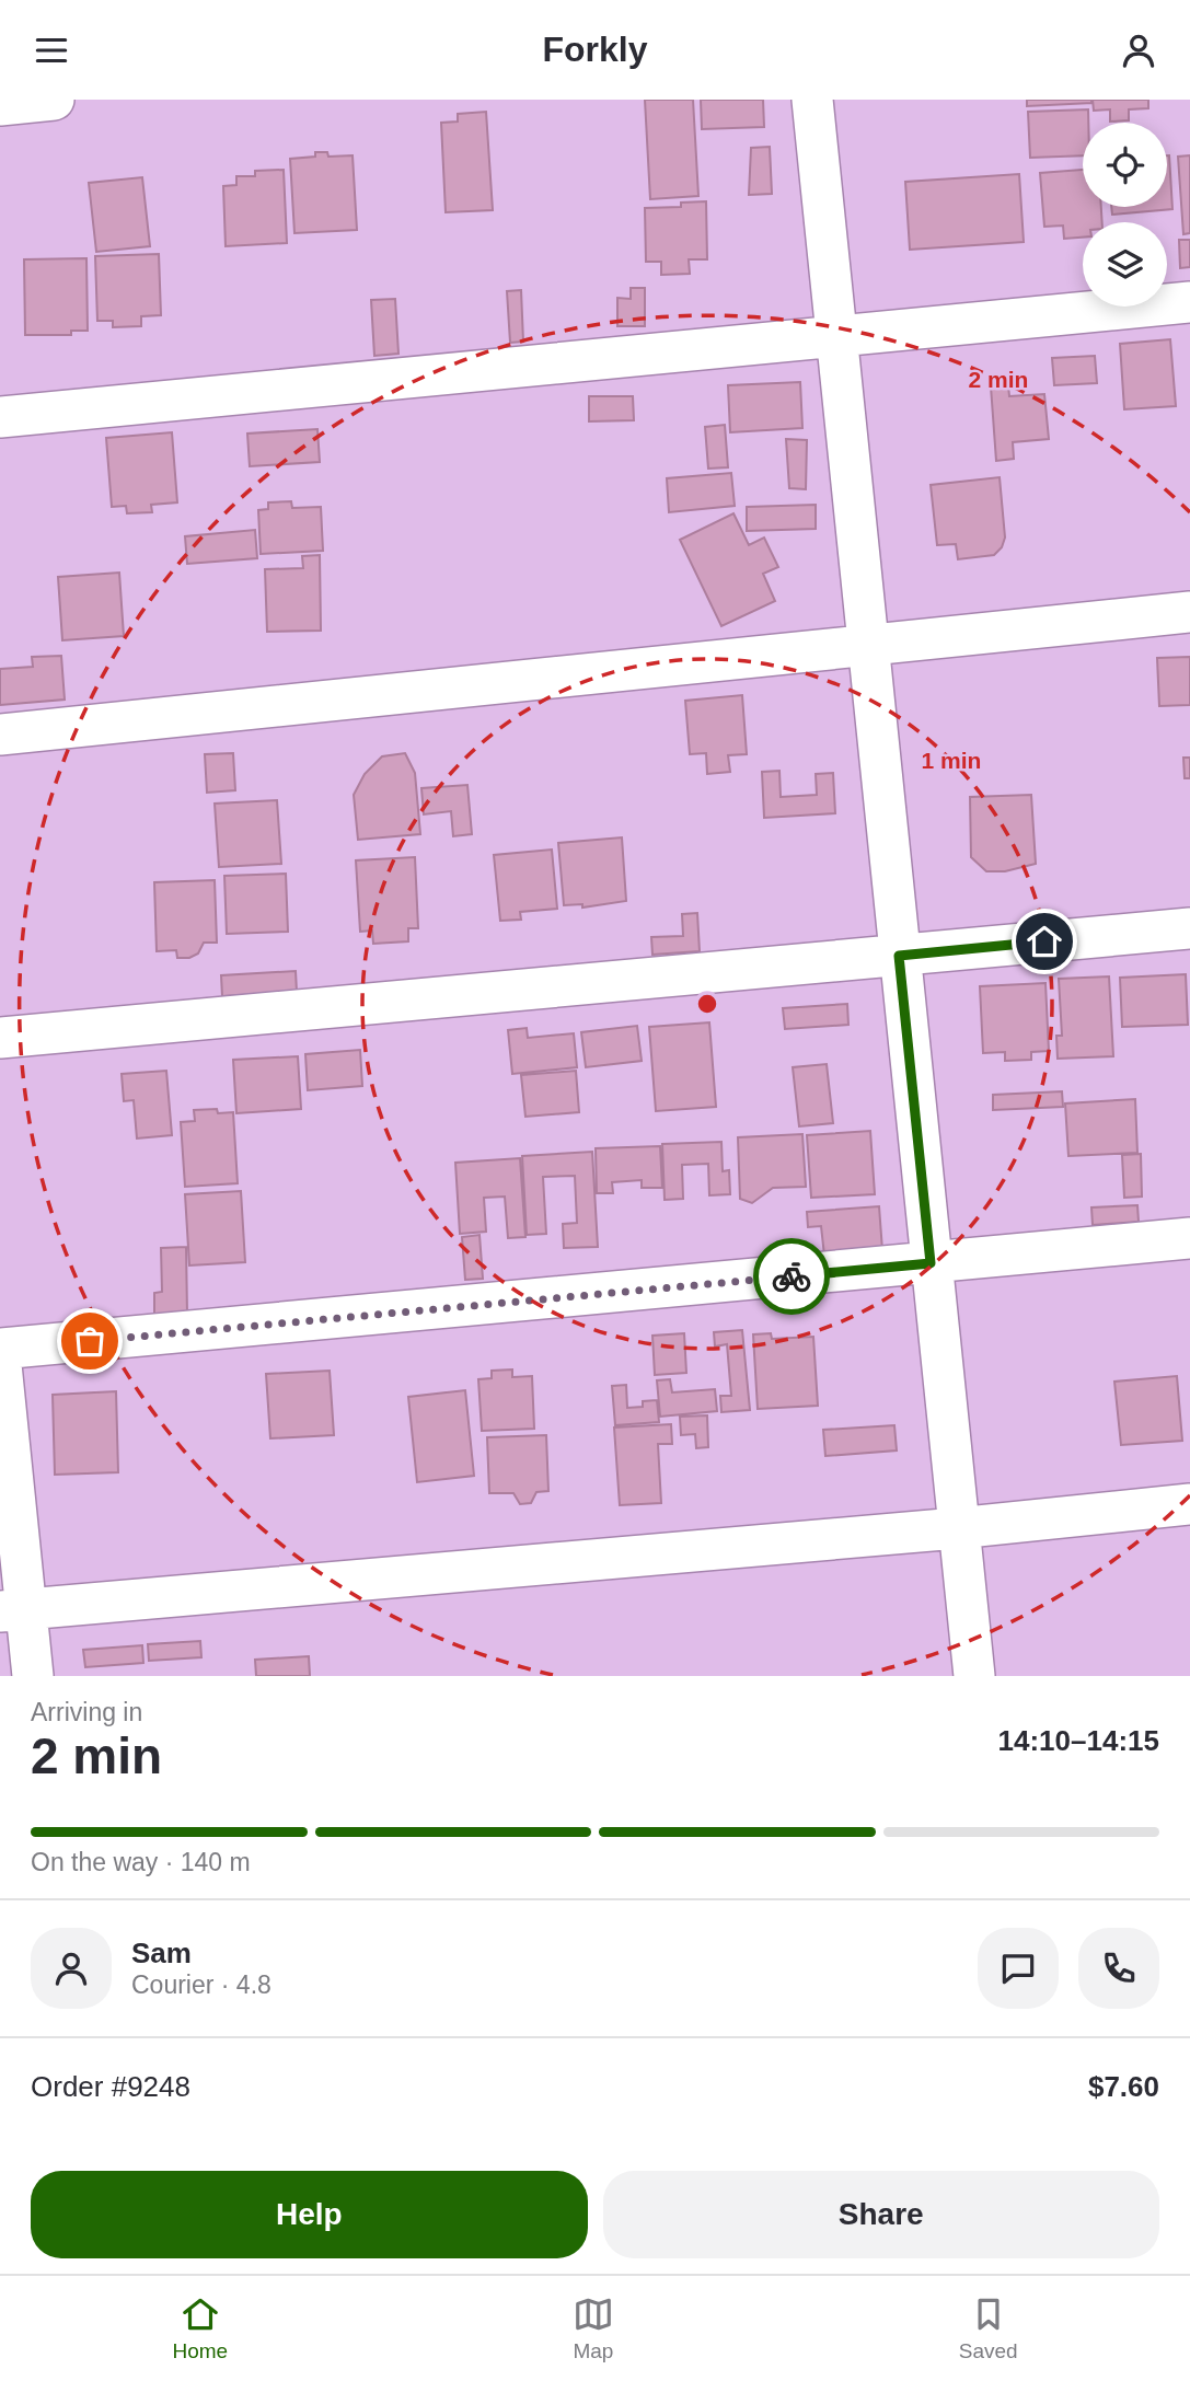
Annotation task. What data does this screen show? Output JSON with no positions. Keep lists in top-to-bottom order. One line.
{"page":{"header":"Forkly","heading":["2 min","Arriving in","14:10–14:15"],"panel":["Sam","Courier · 4.8","Order #9248","$7.60"],"bar":"On the way · 140 m","buttons":["Help","Share"],"tabs":["Home","Map","Saved"]},"rings":["2 min","1 min"]}
